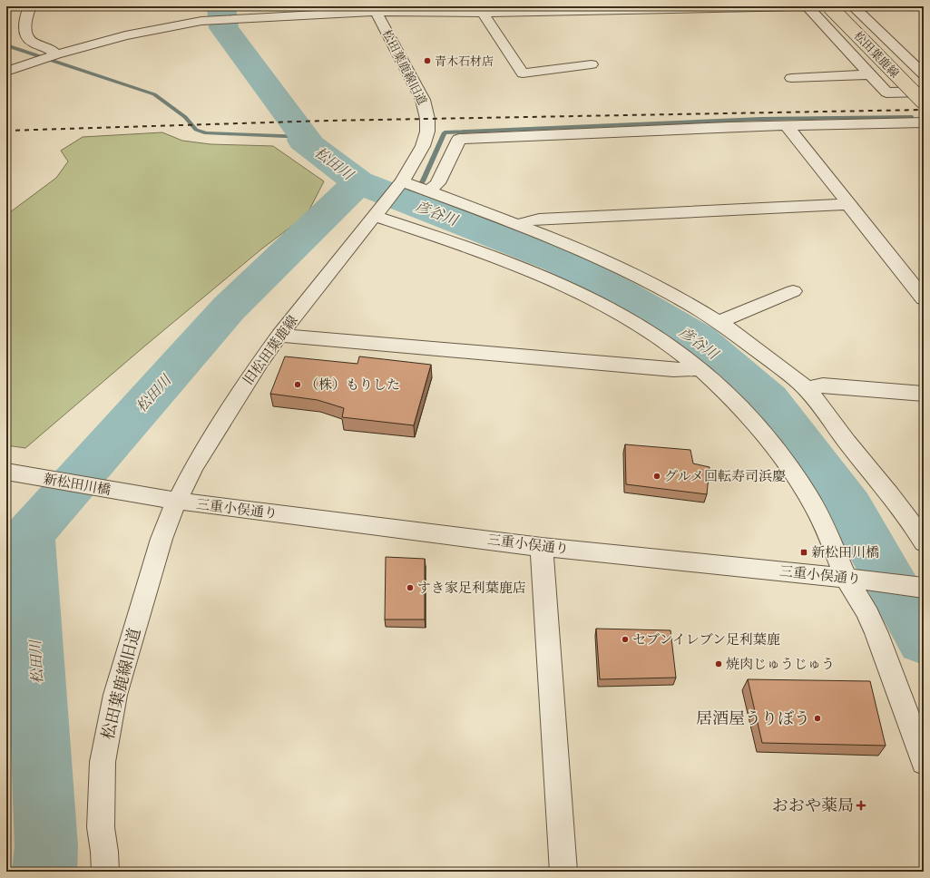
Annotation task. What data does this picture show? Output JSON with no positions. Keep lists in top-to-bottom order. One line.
{"streets":{"main road":["松田葉鹿線"],"street":["松田葉鹿線旧道","旧松田葉鹿線","新松田川橋","三重小俣通り"]},"crossings":[["松田葉鹿線旧道","旧松田葉鹿線"],["松田葉鹿線旧道","三重小俣通り"],["旧松田葉鹿線","三重小俣通り"],["新松田川橋","三重小俣通り"]],"water":["松田川","彦谷川"],"places":{"other":["青木石材店","（株）もりした","グルメ回転寿司浜慶","すき家足利葉鹿店","セブンイレブン足利葉鹿","焼肉じゅうじゅう","居酒屋うりぼう"],"transit":["新松田川橋"],"health":["おおや薬局"]}}
